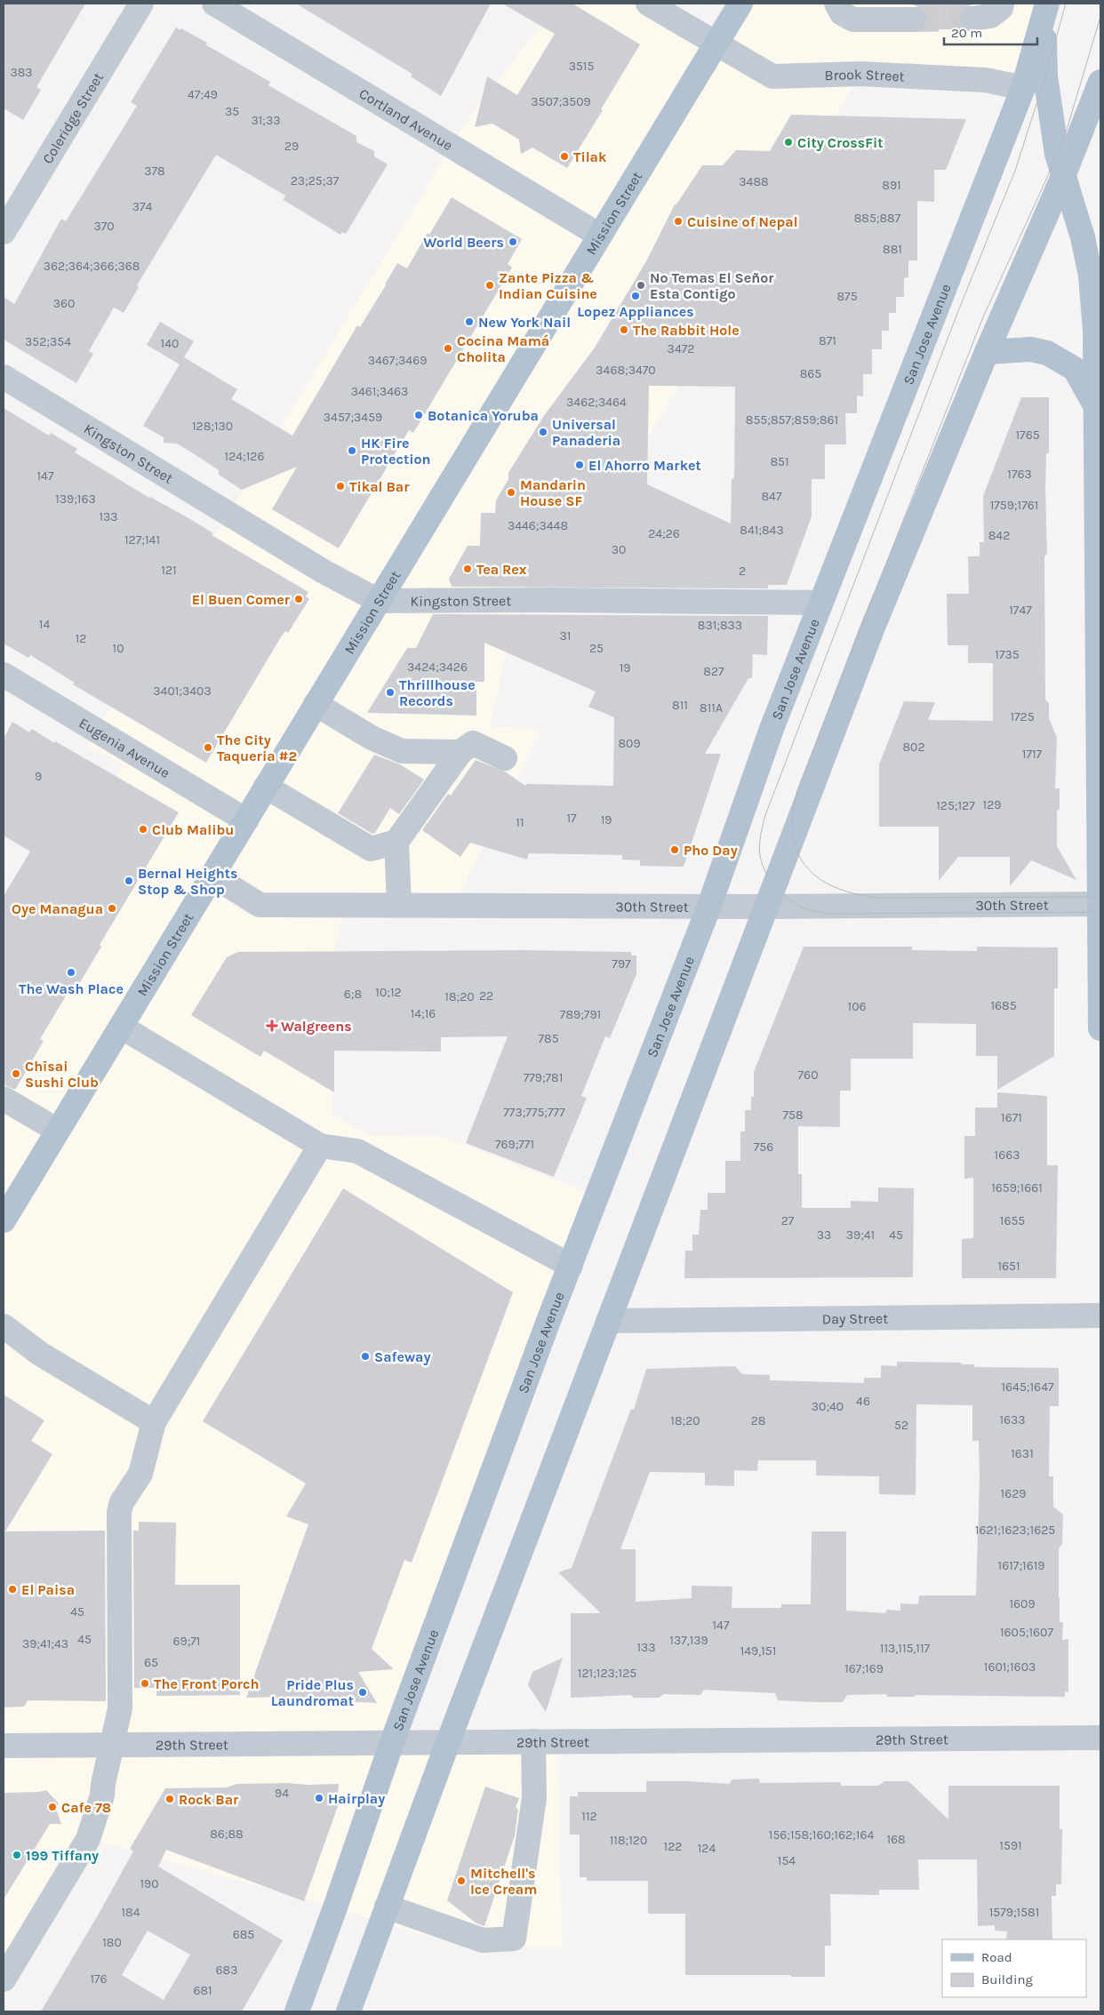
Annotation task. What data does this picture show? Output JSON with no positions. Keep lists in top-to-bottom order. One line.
{"streets":{"main road":["Mission Street","San Jose Avenue"],"street":["Brook Street","Coleridge Street","Cortland Avenue","Kingston Street","Eugenia Avenue","30th Street","Day Street","29th Street"]},"crossings":[["Brook Street","Mission Street"],["Brook Street","San Jose Avenue"],["Cortland Avenue","Mission Street"],["Mission Street","Kingston Street"],["Mission Street","Eugenia Avenue"],["Mission Street","30th Street"],["San Jose Avenue","Kingston Street"],["San Jose Avenue","30th Street"],["San Jose Avenue","29th Street"]],"places":{"other":["City CrossFit","Tilak","Cuisine of Nepal","World Beers","Zante Pizza & Indian Cuisine","No Temas El Señor Esta Contigo","Lopez Appliances","New York Nail","The Rabbit Hole","Cocina Mamá Cholita","Botanica Yoruba","Universal Panaderia","HK Fire Protection","El Ahorro Market","Tikal Bar","Mandarin House SF","Tea Rex","El Buen Comer","Thrillhouse Records","The City Taqueria #2","Club Malibu","Pho Day","Bernal Heights Stop & Shop","Oye Managua","The Wash Place","Chīsai Sushi Club","Safeway","El Paisa","The Front Porch","Pride Plus Laundromat","Hairplay","Rock Bar","Cafe 78","199 Tiffany","Mitchell's Ice Cream"],"health":["Walgreens"]},"house_numbers":["3515","383","47;49","3507;3509","35","31;33","29","378","23;25;37","3488","891","374","885;887","370","881","362;364;366;368","875","360","871","352;354","140","3472","3467;3469","3468;3470","865","3461;3463","3462;3464","3457;3459","855;857;859;861","128;130","1765","124;126","851","1763","147","847","139;163","1759;1761","133","3446;3448","841;843","24;26","842","127;141","30","121","2","1747","14","831;833","31","12","10","25","1735","3424;3426","19","827","3401;3403","811","811A","1725","809","802","1717","9","129","125;127","17","19","11","797","10;12","6;8","22","18;20","1685","106","14;16","789;791","785","760","779;781","773;775;777","758","1671","769;771","756","1663","1659;1661","27","1655","33","39;41","45","1651","1645;1647","46","30;40","1633","18;20","28","52","1631","1629","1621;1623;1625","1617;1619","1609","45","147","1605;1607","45","137,139","69;71","39;41;43","133","113,115,117","149,151","65","1601;1603","167;169","121;123;125","94","112","86;88","156;158;160;162;164","168","118;120","1591","122","124","154","190","184","1579;1581","685","180","683","176","681"],"legend":["Road","Building"],"scale_bar":"20 m"}
